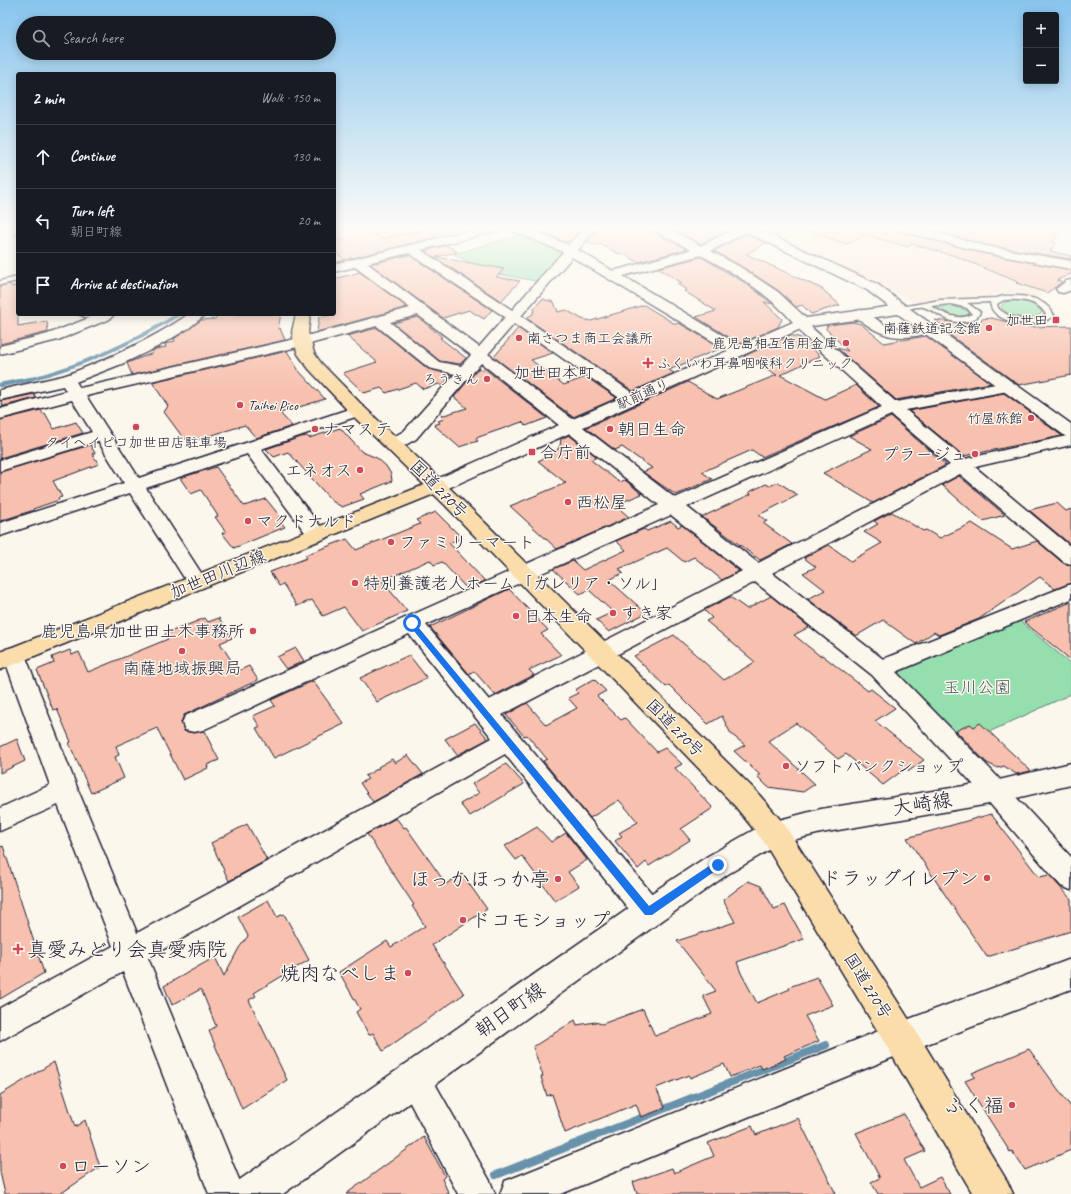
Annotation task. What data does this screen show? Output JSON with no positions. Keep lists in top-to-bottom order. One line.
{"streets":{"main road":["国道270号","加世田川辺線"],"street":["駅前通り","大崎線","朝日町線"]},"crossings":[["駅前通り","国道270号"],["駅前通り","加世田川辺線"],["国道270号","加世田川辺線"],["国道270号","大崎線"],["国道270号","朝日町線"],["大崎線","朝日町線"]],"districts":["加世田本町"],"parks":["玉川公園"],"places":{"transit":["加世田","合庁前"],"other":["南薩鉄道記念館","南さつま商工会議所","鹿児島相互信用金庫","ろうきん","Taihei Pico","竹屋旅館","タイヘイピコ加世田店駐車場","ナマステ","朝日生命","プラージュ","エネオス","西松屋","マクドナルド","ファミリーマート","特別養護老人ホーム「ガレリア・ソル」","すき家","日本生命","鹿児島県加世田土木事務所","南薩地域振興局","ソフトバンクショップ","ドラッグイレブン","ほっかほっか亭","ドコモショップ","焼肉なべしま","ふく福","ローソン"],"health":["ふくいわ耳鼻咽喉科クリニック","真愛みどり会真愛病院"]},"page":{"map_buttons":["+","−"],"search":"Search here","heading":["2 min","Walk · 150 m"],"list":[["Continue","130 m"],["Turn left","朝日町線","20 m"],"Arrive at destination"]}}
